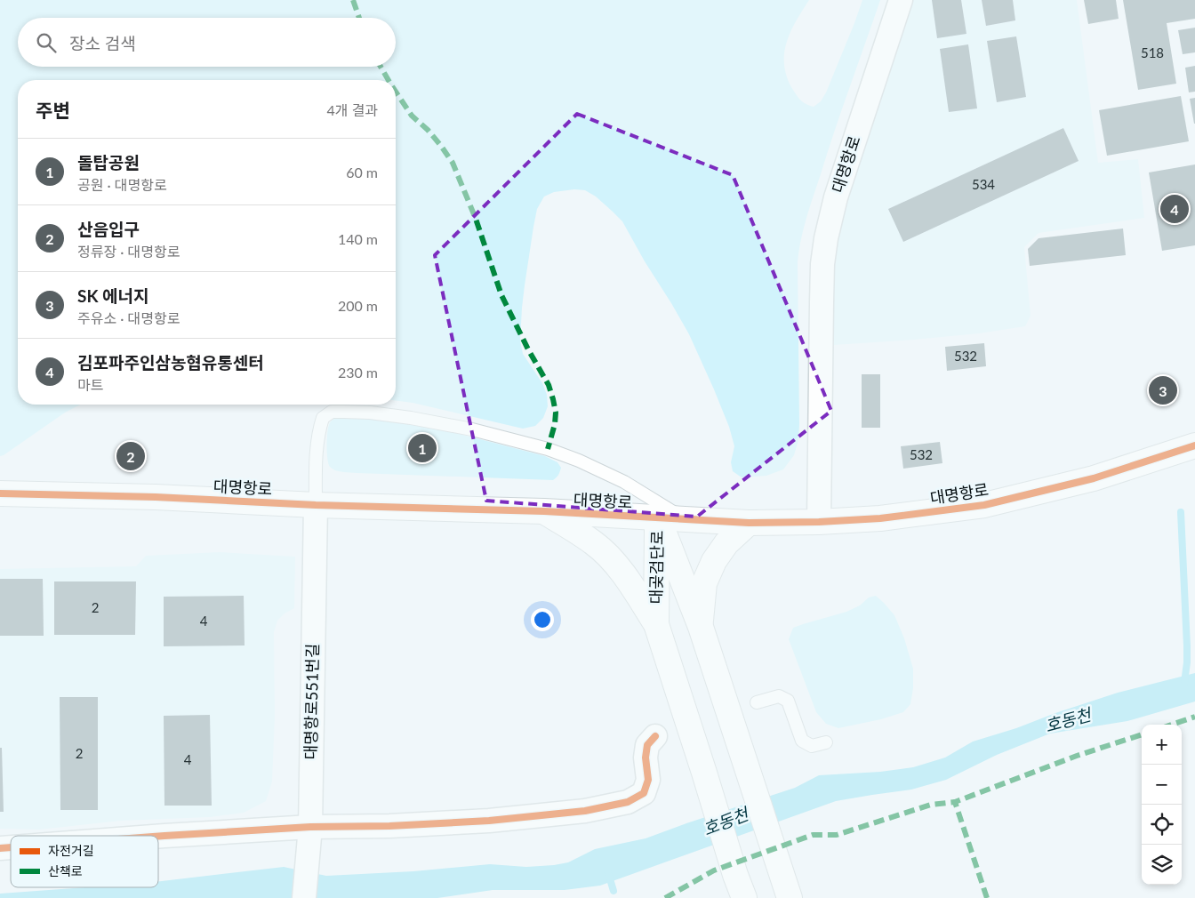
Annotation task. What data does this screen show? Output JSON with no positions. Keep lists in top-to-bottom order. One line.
{"streets":{"main road":["대명항로","대곶검단로"],"street":["대명항로551번길"]},"crossings":[["대명항로","대곶검단로"],["대명항로","대명항로551번길"]],"water":["호동천"],"house_numbers":["518","534","532","532","2","4","2","4"],"legend":["자전거길","산책로"],"page":{"search":"장소 검색","heading":["주변","4개 결과"],"list":[{"mark":"1","name":"돌탑공원","note":"공원 · 대명항로","value":"60 m"},{"mark":"2","name":"산음입구","note":"정류장 · 대명항로","value":"140 m"},{"mark":"3","name":"SK 에너지","note":"주유소 · 대명항로","value":"200 m"},{"mark":"4","name":"김포파주인삼농협유통센터","note":"마트","value":"230 m"}],"pins":["4","3","1","2"],"map_buttons":["+","−"]}}
